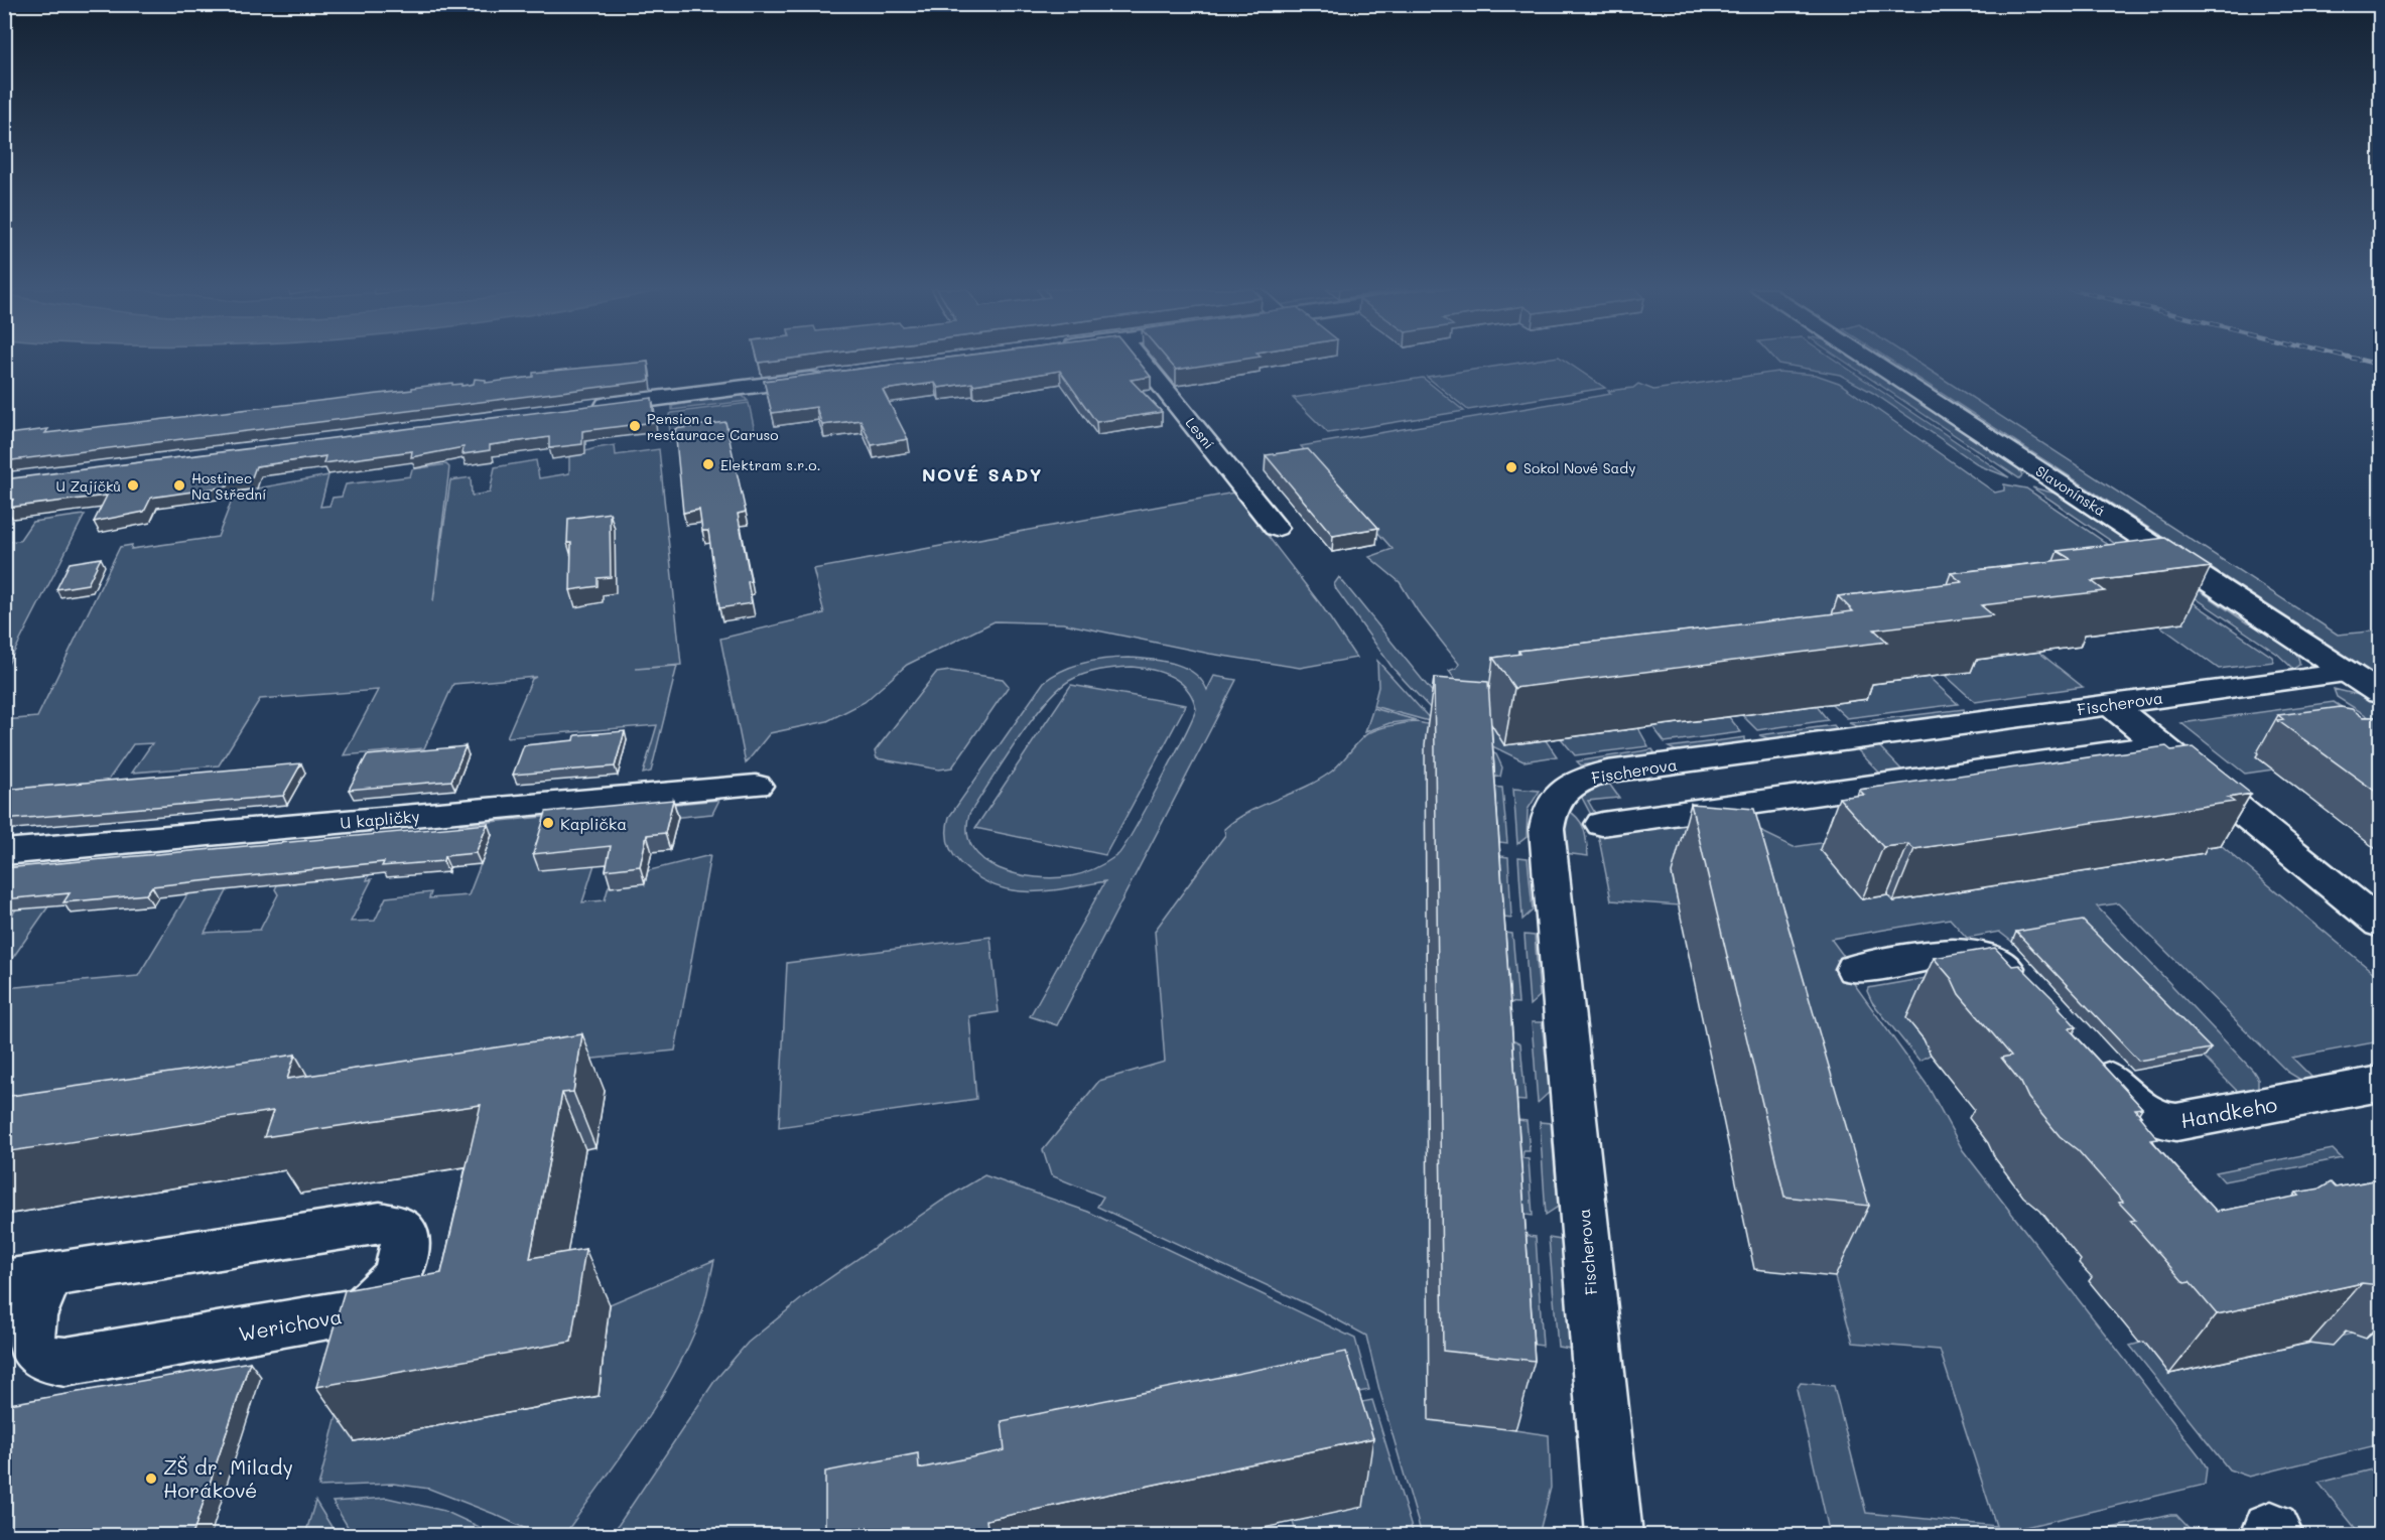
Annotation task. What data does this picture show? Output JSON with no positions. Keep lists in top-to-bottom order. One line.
{"streets":{"street":["Lesní","Slavonínská","Fischerova","U kapličky","Handkeho","Werichova"]},"crossings":[["Slavonínská","Fischerova"]],"districts":["NOVÉ SADY"],"places":["Pension a restaurace Caruso","Elektram s.r.o.","Sokol Nové Sady","U Zajíčků","Hostinec Na Střední","Kaplička","ZŠ dr. Milady Horákové"]}
